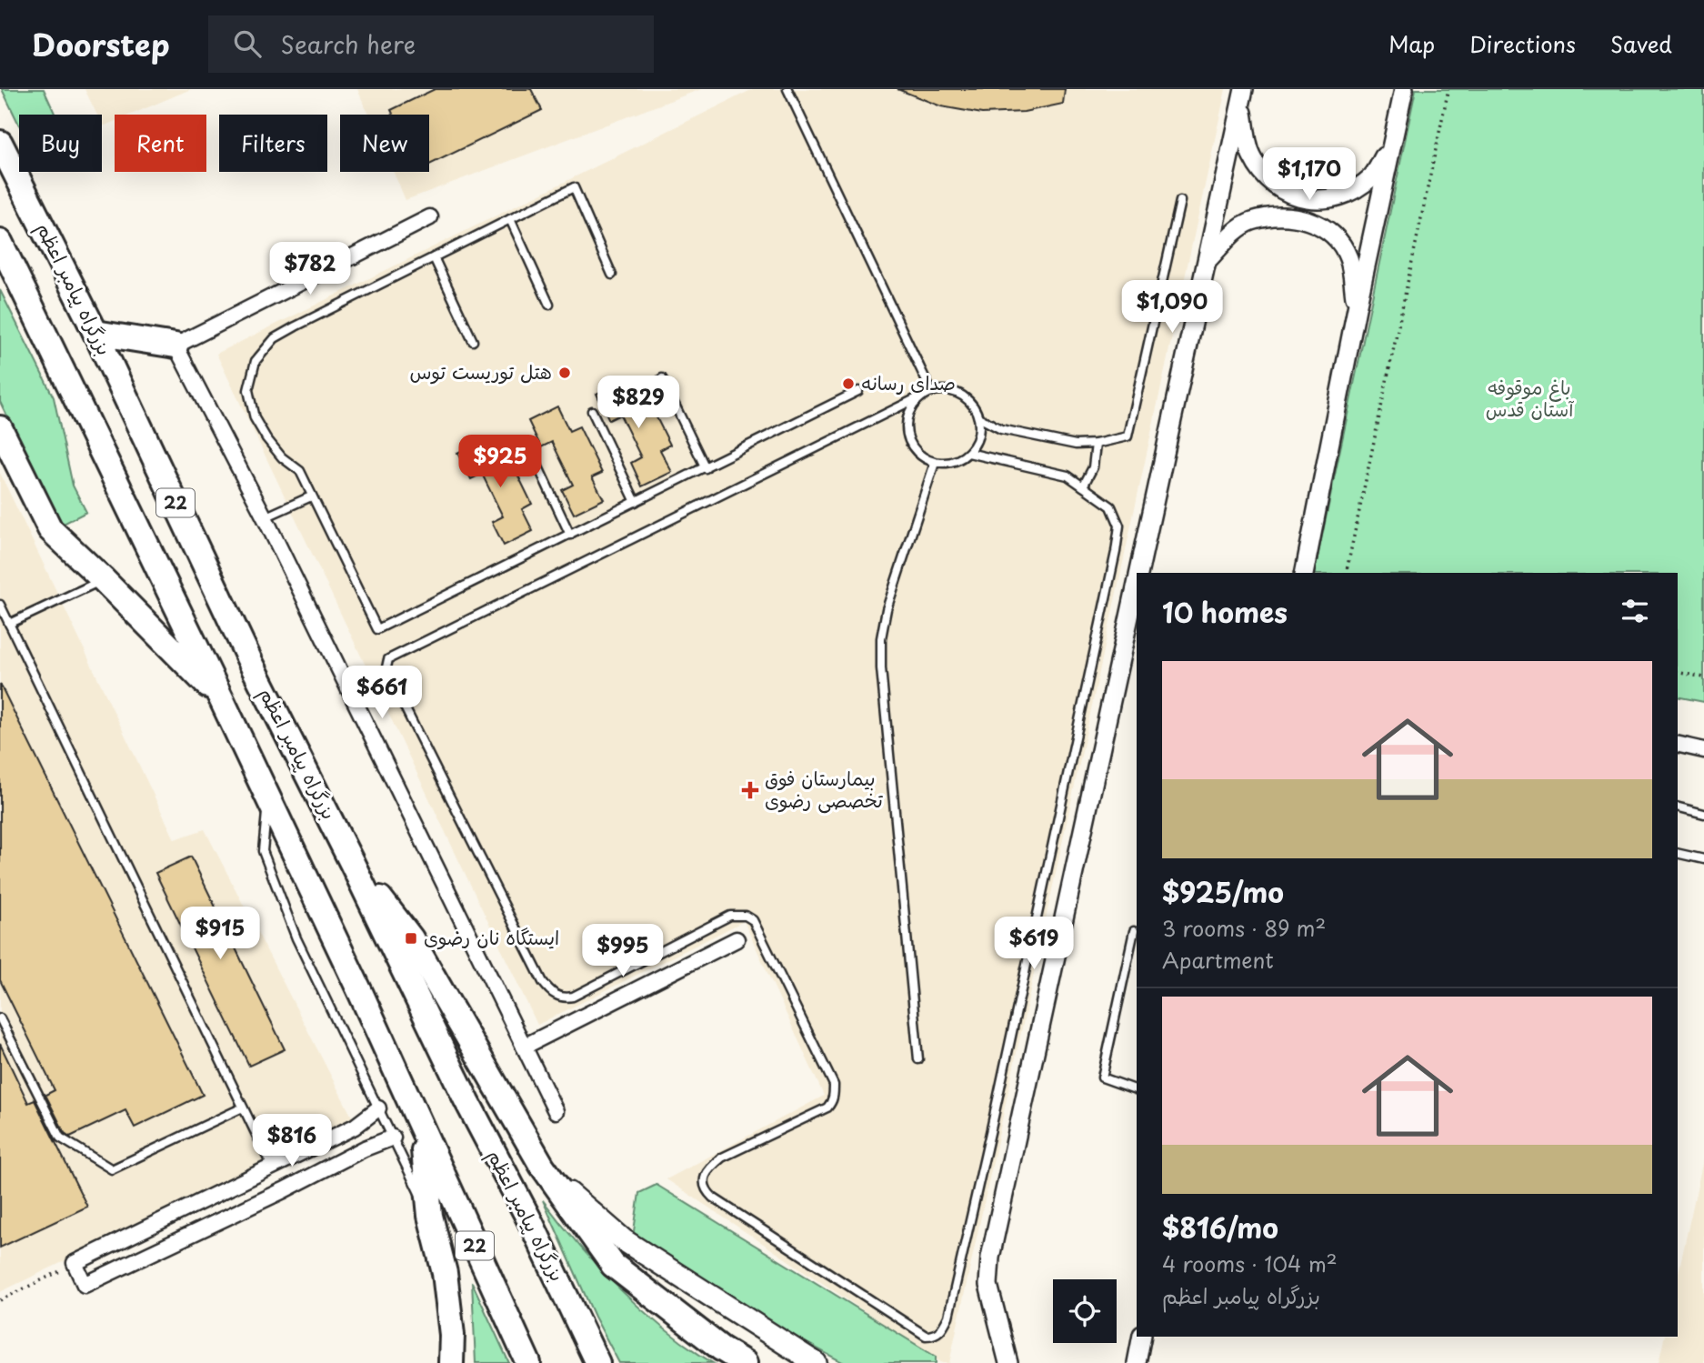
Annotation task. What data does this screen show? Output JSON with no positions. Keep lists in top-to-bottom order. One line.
{"streets":{"highway":["بزرگراه پیامبر اعظم","22"]},"parks":["باغ موقوفه آستان قدس"],"places":{"other":["هتل توریست توس","صدای رسانه"],"health":["بیمارستان فوق تخصصی رضوی"],"transit":["ایستگاه نان رضوی"]},"page":{"header":"Doorstep","search":"Search here","nav":["Map","Directions","Saved"],"chip":["Buy","Rent","Filters","New"],"price":["$1,170","$782","$1,090","$829","$925","$661","$915","$619","$995","$816"],"heading":"10 homes","list":[{"name":"$925/mo","note":"3 rooms · 89 m² · Apartment"},{"name":"$816/mo","note":"4 rooms · 104 m² · بزرگراه پیامبر اعظم"}]}}
